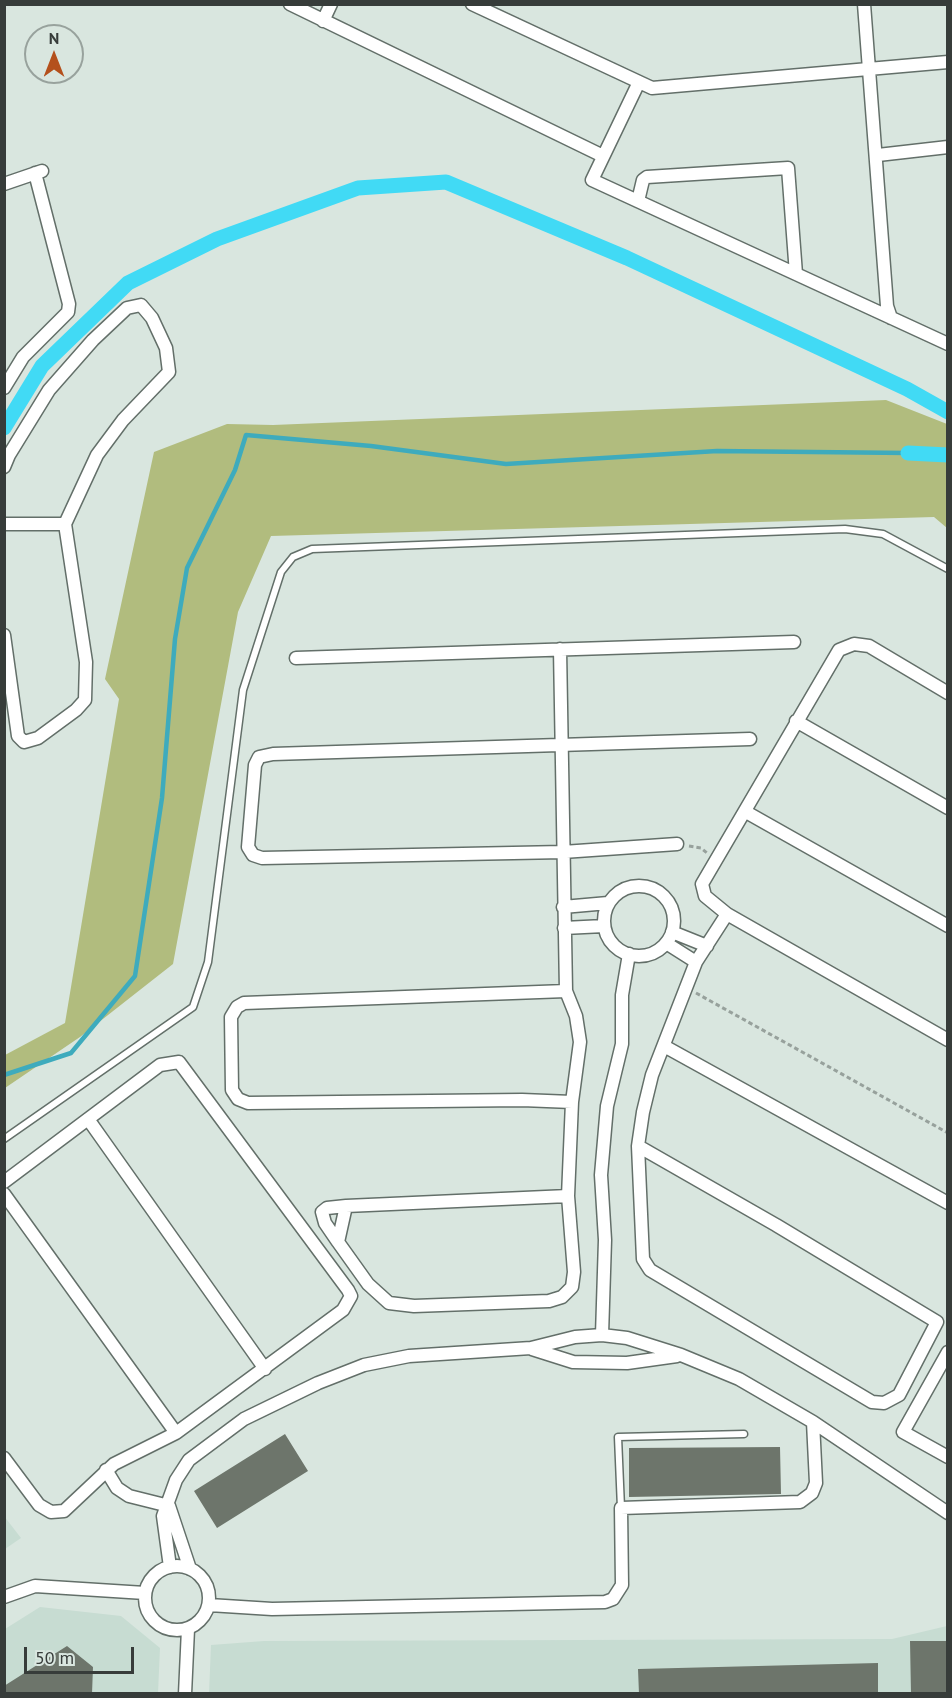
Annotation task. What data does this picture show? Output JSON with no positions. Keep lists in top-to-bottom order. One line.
{"scale_bar":"50 m","north":"top"}
